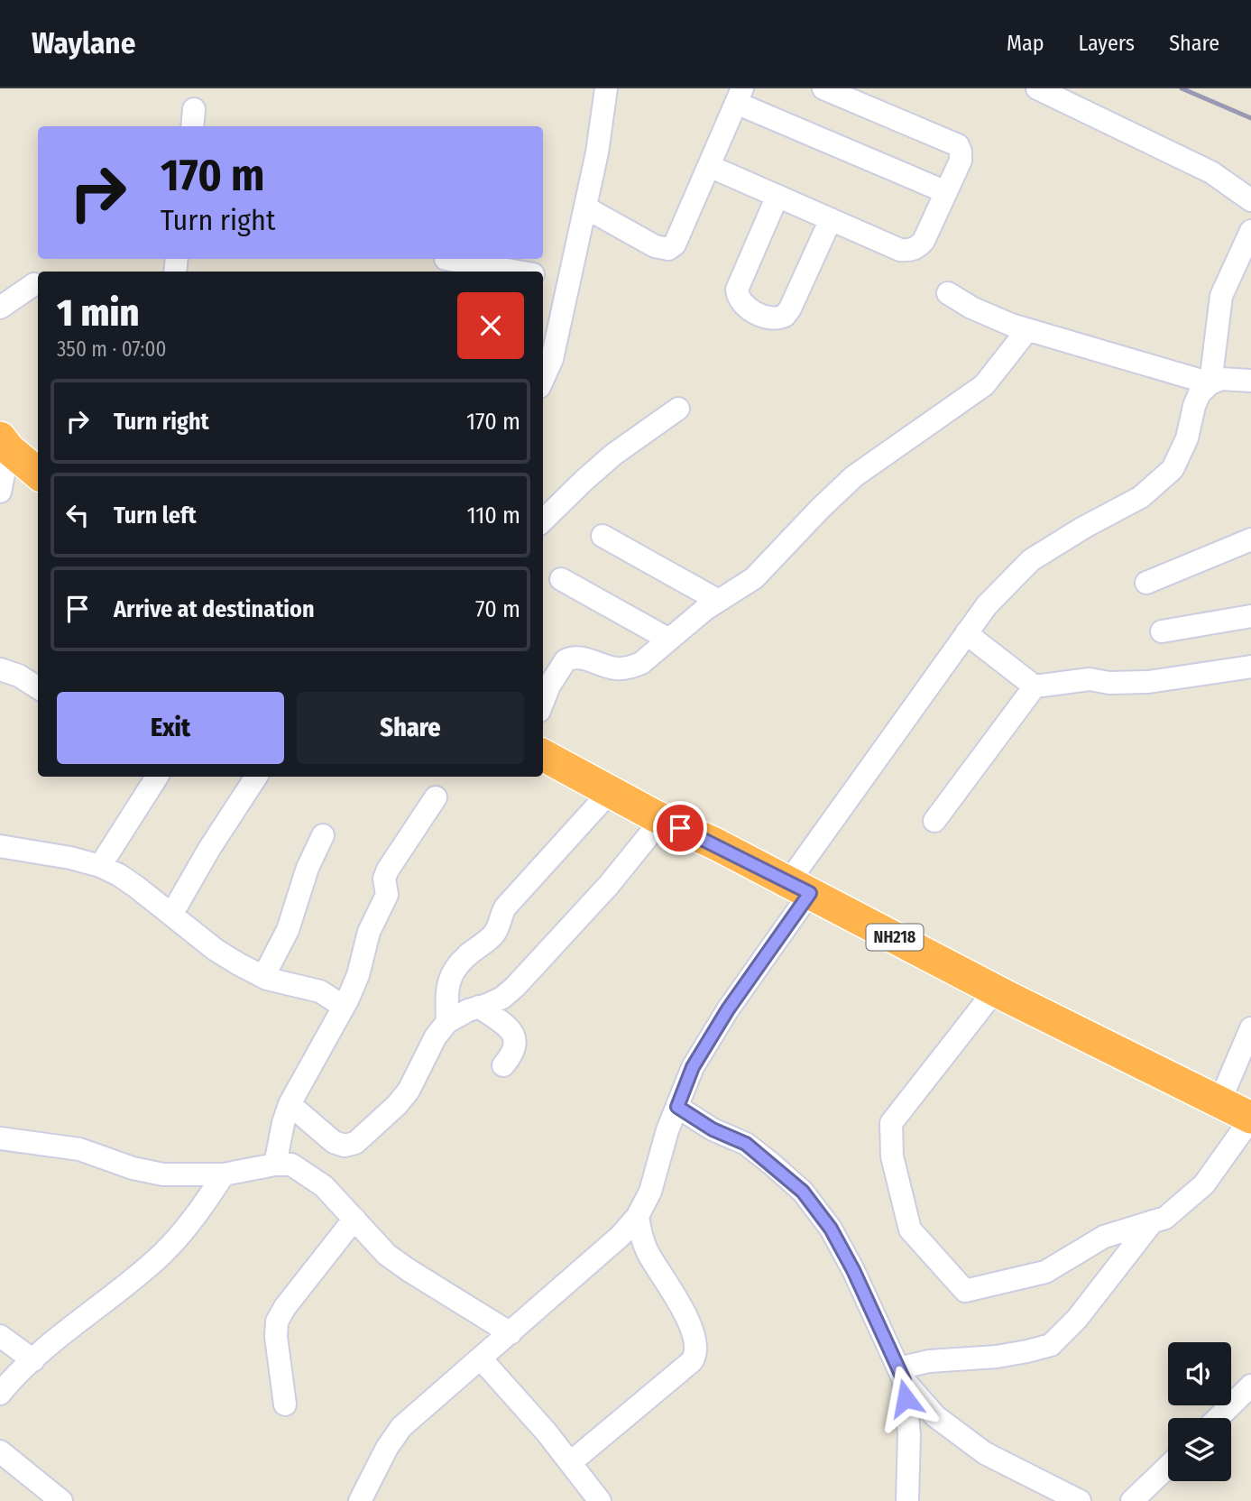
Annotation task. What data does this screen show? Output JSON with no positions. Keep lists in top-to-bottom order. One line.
{"streets":{"highway":["NH218"]},"page":{"header":"Waylane","nav":["Map","Layers","Share"],"turn":["170 m","Turn right"],"heading":["1 min","350 m · 07:00"],"list":[{"name":"Turn right","value":"170 m"},{"name":"Turn left","value":"110 m"},{"name":"Arrive at destination","value":"70 m"}],"buttons":["Exit","Share"]}}
